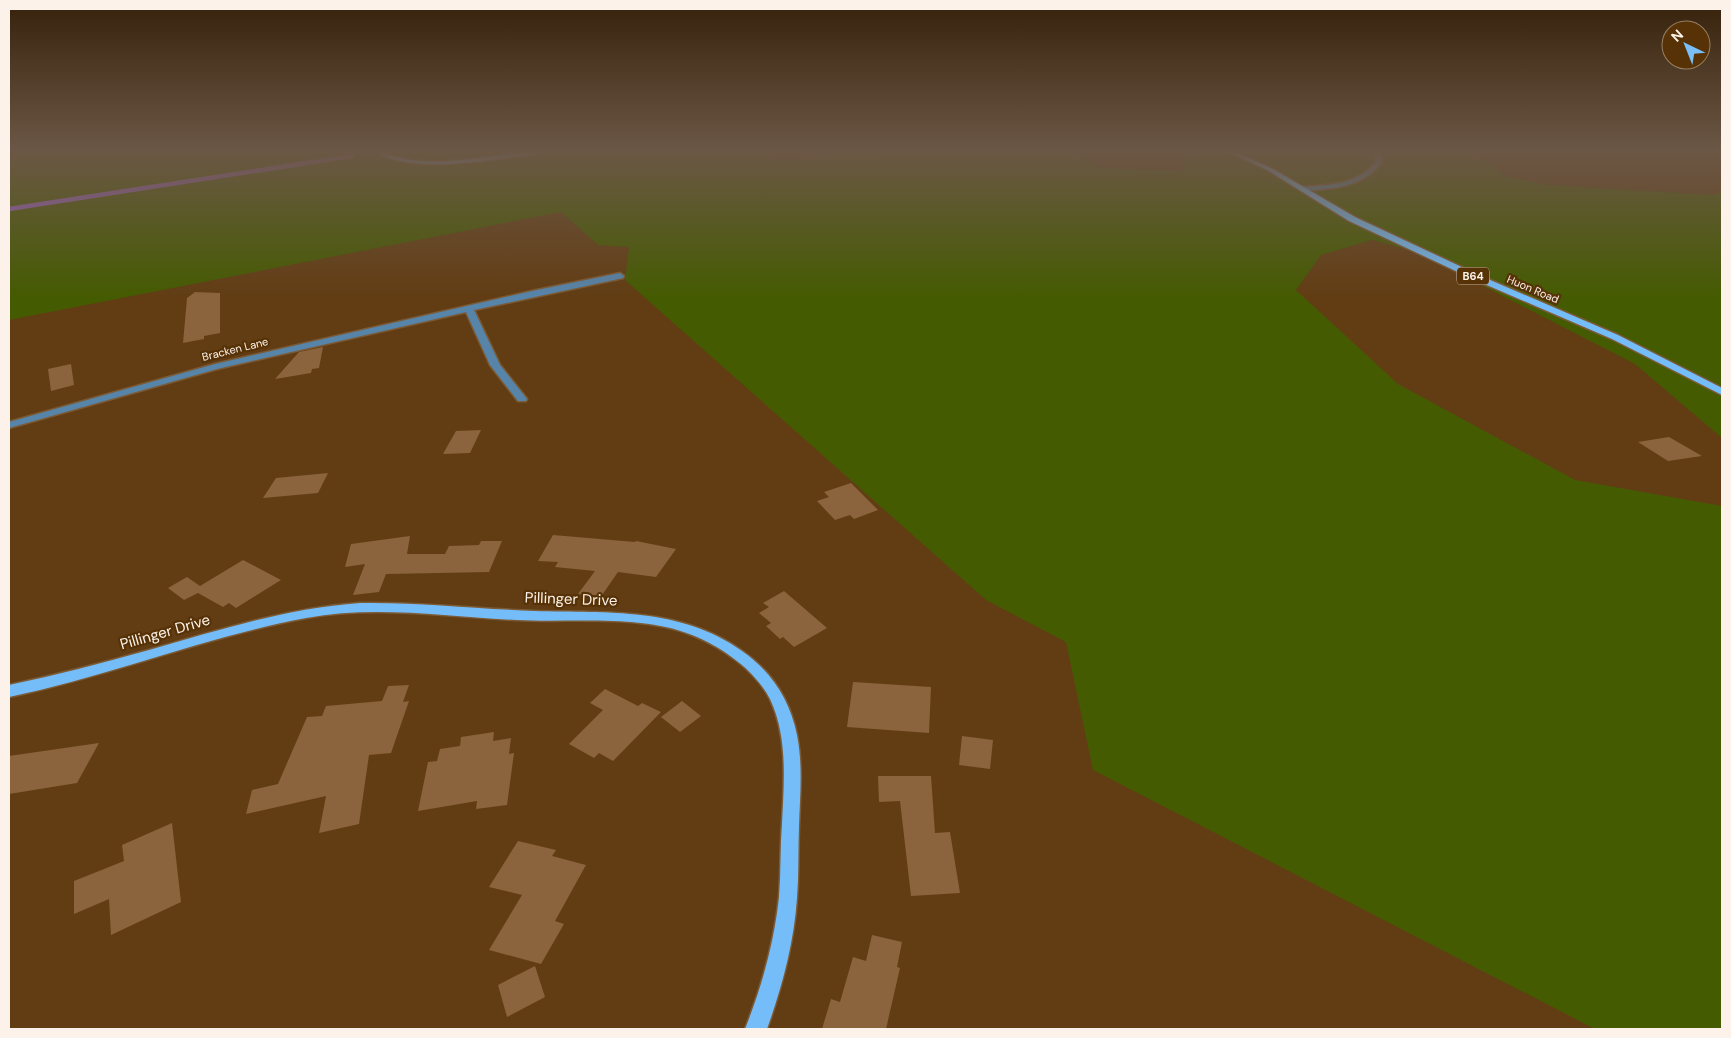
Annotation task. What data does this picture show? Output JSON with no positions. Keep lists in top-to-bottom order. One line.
{"streets":{"main road":["B64","Huon Road","Pillinger Drive"],"street":["Bracken Lane"]},"north":"top left"}
